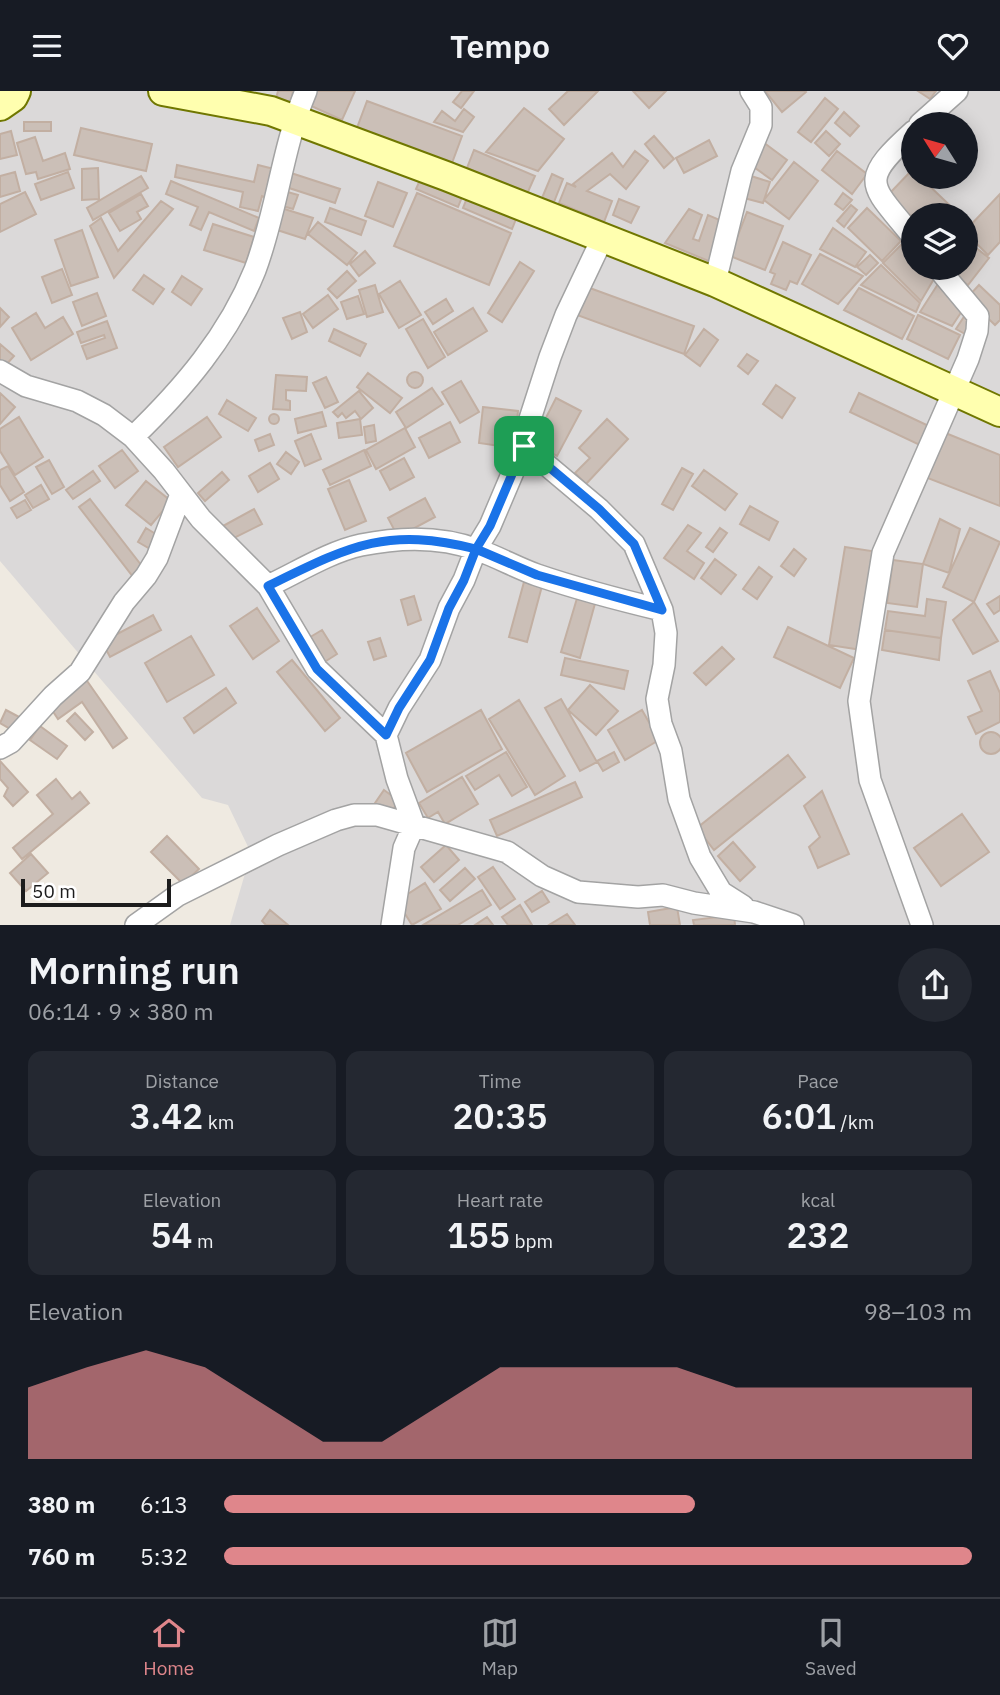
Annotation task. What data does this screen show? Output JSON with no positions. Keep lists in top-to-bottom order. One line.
{"scale_bar":"50 m","north":"top left","page":{"header":"Tempo","scale":"50 m","heading":["Morning run","06:14 · 9 × 380 m"],"stats":[["Distance","3.42 km"],["Time","20:35"],["Pace","6:01 /km"],["Elevation","54 m"],["Heart rate","155 bpm"],["kcal","232"]],"chart":["Elevation","98–103 m"],"list":[{"name":"380 m","note":"6:13"},{"name":"760 m","note":"5:32"}],"tabs":["Home","Map","Saved"]}}
